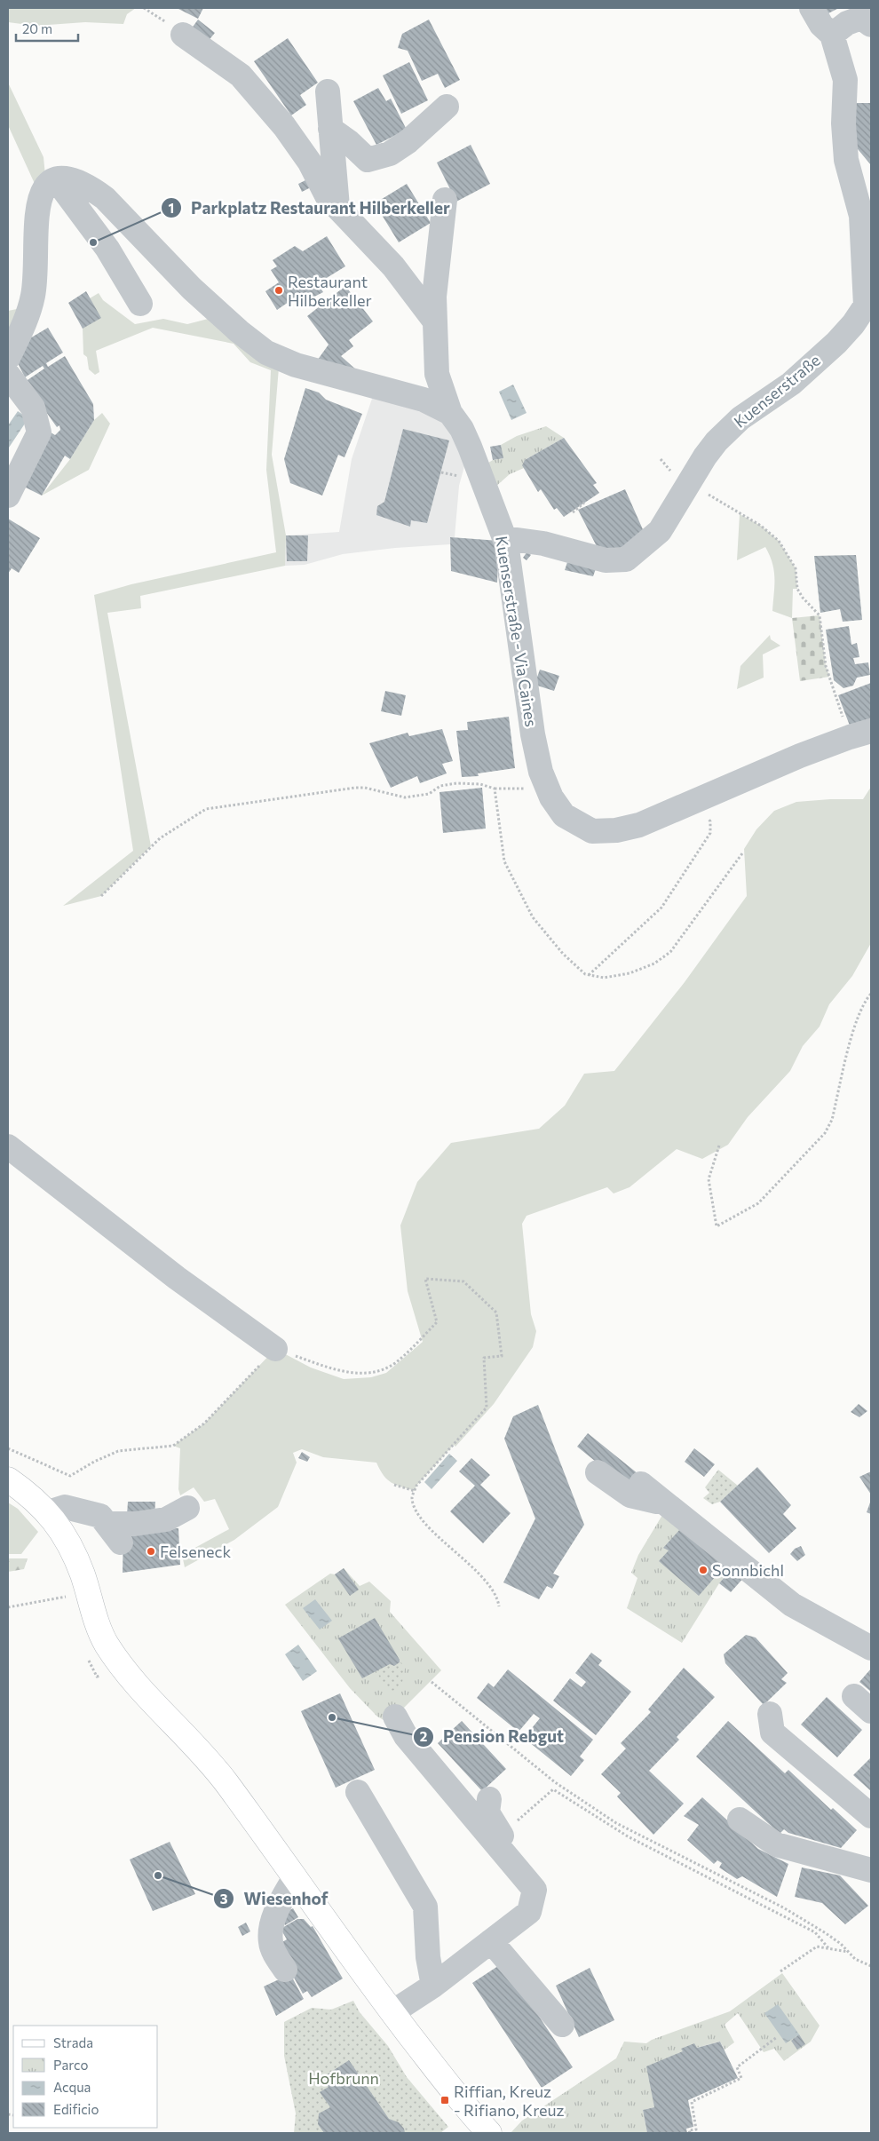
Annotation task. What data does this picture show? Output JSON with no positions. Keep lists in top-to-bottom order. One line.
{"streets":{"street":["Kuenserstraße","Kuenserstraße - Via Caines"]},"crossings":[["Kuenserstraße","Kuenserstraße - Via Caines"]],"parks":["Hofbrunn"],"places":{"other":["Parkplatz Restaurant Hilberkeller","Restaurant Hilberkeller","Felseneck","Sonnbichl","Pension Rebgut","Wiesenhof"],"transit":["Riffian, Kreuz - Rifiano, Kreuz"]},"legend":["Strada","Parco","Acqua","Edificio"],"scale_bar":"20 m"}
